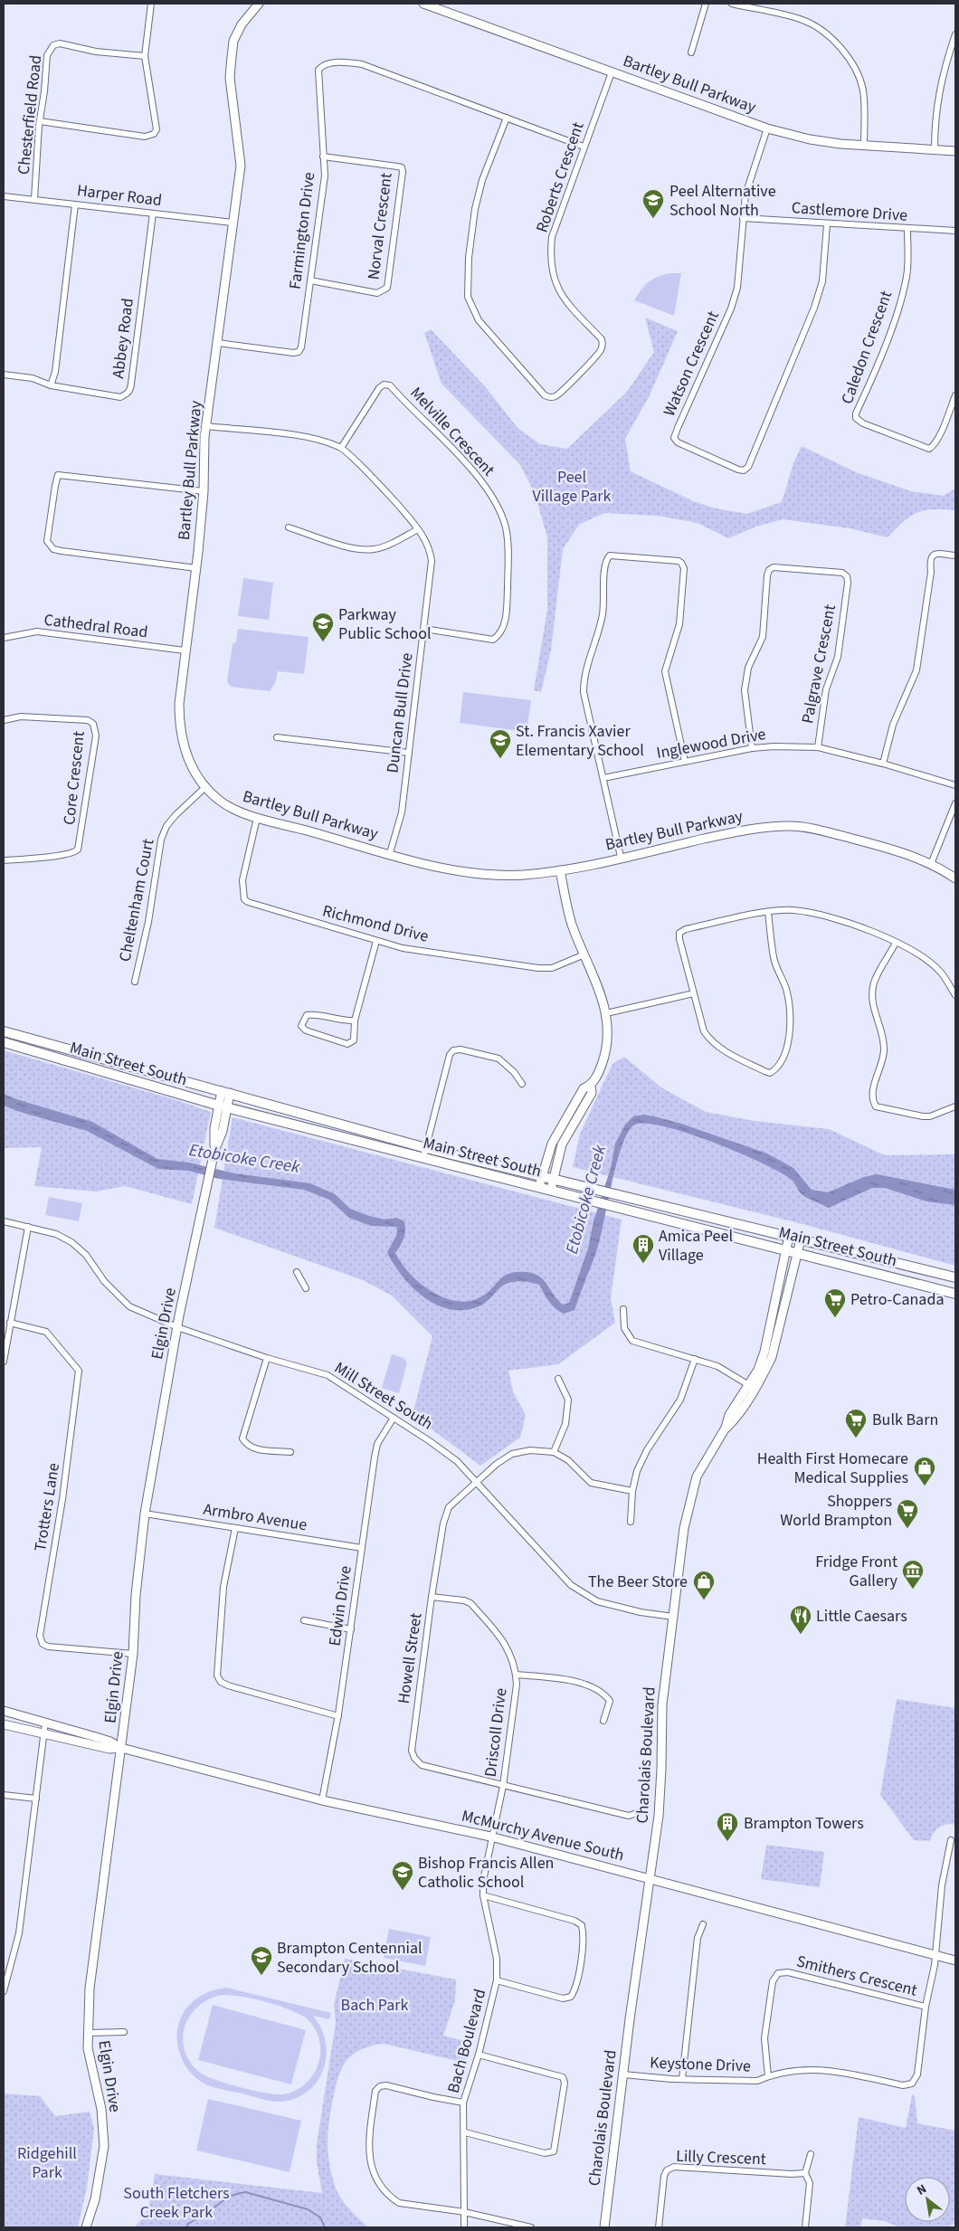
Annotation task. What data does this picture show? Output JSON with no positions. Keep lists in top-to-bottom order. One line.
{"streets":{"main road":["Main Street South"],"street":["Bartley Bull Parkway","Chesterfield Road","Roberts Crescent","Harper Road","Castlemore Drive","Norval Crescent","Farmington Drive","Abbey Road","Caledon Crescent","Watson Crescent","Melville Crescent","Cathedral Road","Palgrave Crescent","Duncan Bull Drive","Inglewood Drive","Core Crescent","Cheltenham Court","Richmond Drive","Elgin Drive","Mill Street South","Trotters Lane","Armbro Avenue","Edwin Drive","Howell Street","Driscoll Drive","Charolais Boulevard","McMurchy Avenue South","Smithers Crescent","Bach Boulevard","Keystone Drive","Lilly Crescent"]},"crossings":[["Bartley Bull Parkway","Roberts Crescent"],["Bartley Bull Parkway","Harper Road"],["Bartley Bull Parkway","Farmington Drive"],["Bartley Bull Parkway","Watson Crescent"],["Bartley Bull Parkway","Cathedral Road"],["Bartley Bull Parkway","Duncan Bull Drive"],["Bartley Bull Parkway","Cheltenham Court"],["Bartley Bull Parkway","Richmond Drive"],["Chesterfield Road","Harper Road"],["Roberts Crescent","Farmington Drive"],["Harper Road","Abbey Road"],["Castlemore Drive","Caledon Crescent"],["Castlemore Drive","Watson Crescent"],["Norval Crescent","Farmington Drive"],["Melville Crescent","Duncan Bull Drive"],["Palgrave Crescent","Inglewood Drive"],["Main Street South","Elgin Drive"],["Main Street South","Charolais Boulevard"],["Elgin Drive","Mill Street South"],["Elgin Drive","Trotters Lane"],["Elgin Drive","Armbro Avenue"],["Elgin Drive","McMurchy Avenue South"],["Mill Street South","Edwin Drive"],["Mill Street South","Howell Street"],["Mill Street South","Charolais Boulevard"],["Armbro Avenue","Edwin Drive"],["Edwin Drive","McMurchy Avenue South"],["Howell Street","Driscoll Drive"],["Driscoll Drive","McMurchy Avenue South"],["Driscoll Drive","Bach Boulevard"],["Charolais Boulevard","McMurchy Avenue South"],["Charolais Boulevard","Keystone Drive"],["McMurchy Avenue South","Bach Boulevard"],["McMurchy Avenue South","Keystone Drive"],["Smithers Crescent","Keystone Drive"]],"water":["Etobicoke Creek"],"parks":["Peel Village Park","Bach Park","Ridgehill Park","South Fletchers Creek Park"],"places":{"school or university":["Peel Alternative School North","Parkway Public School","St. Francis Xavier Elementary School","Bishop Francis Allen Catholic School","Brampton Centennial Secondary School"],"building":["Amica Peel Village","Brampton Towers"],"supermarket":["Petro-Canada","Bulk Barn","Shoppers World Brampton"],"shop":["Health First Homecare Medical Supplies","The Beer Store"],"museum":["Fridge Front Gallery"],"restaurant":["Little Caesars"]},"north":"top left"}
